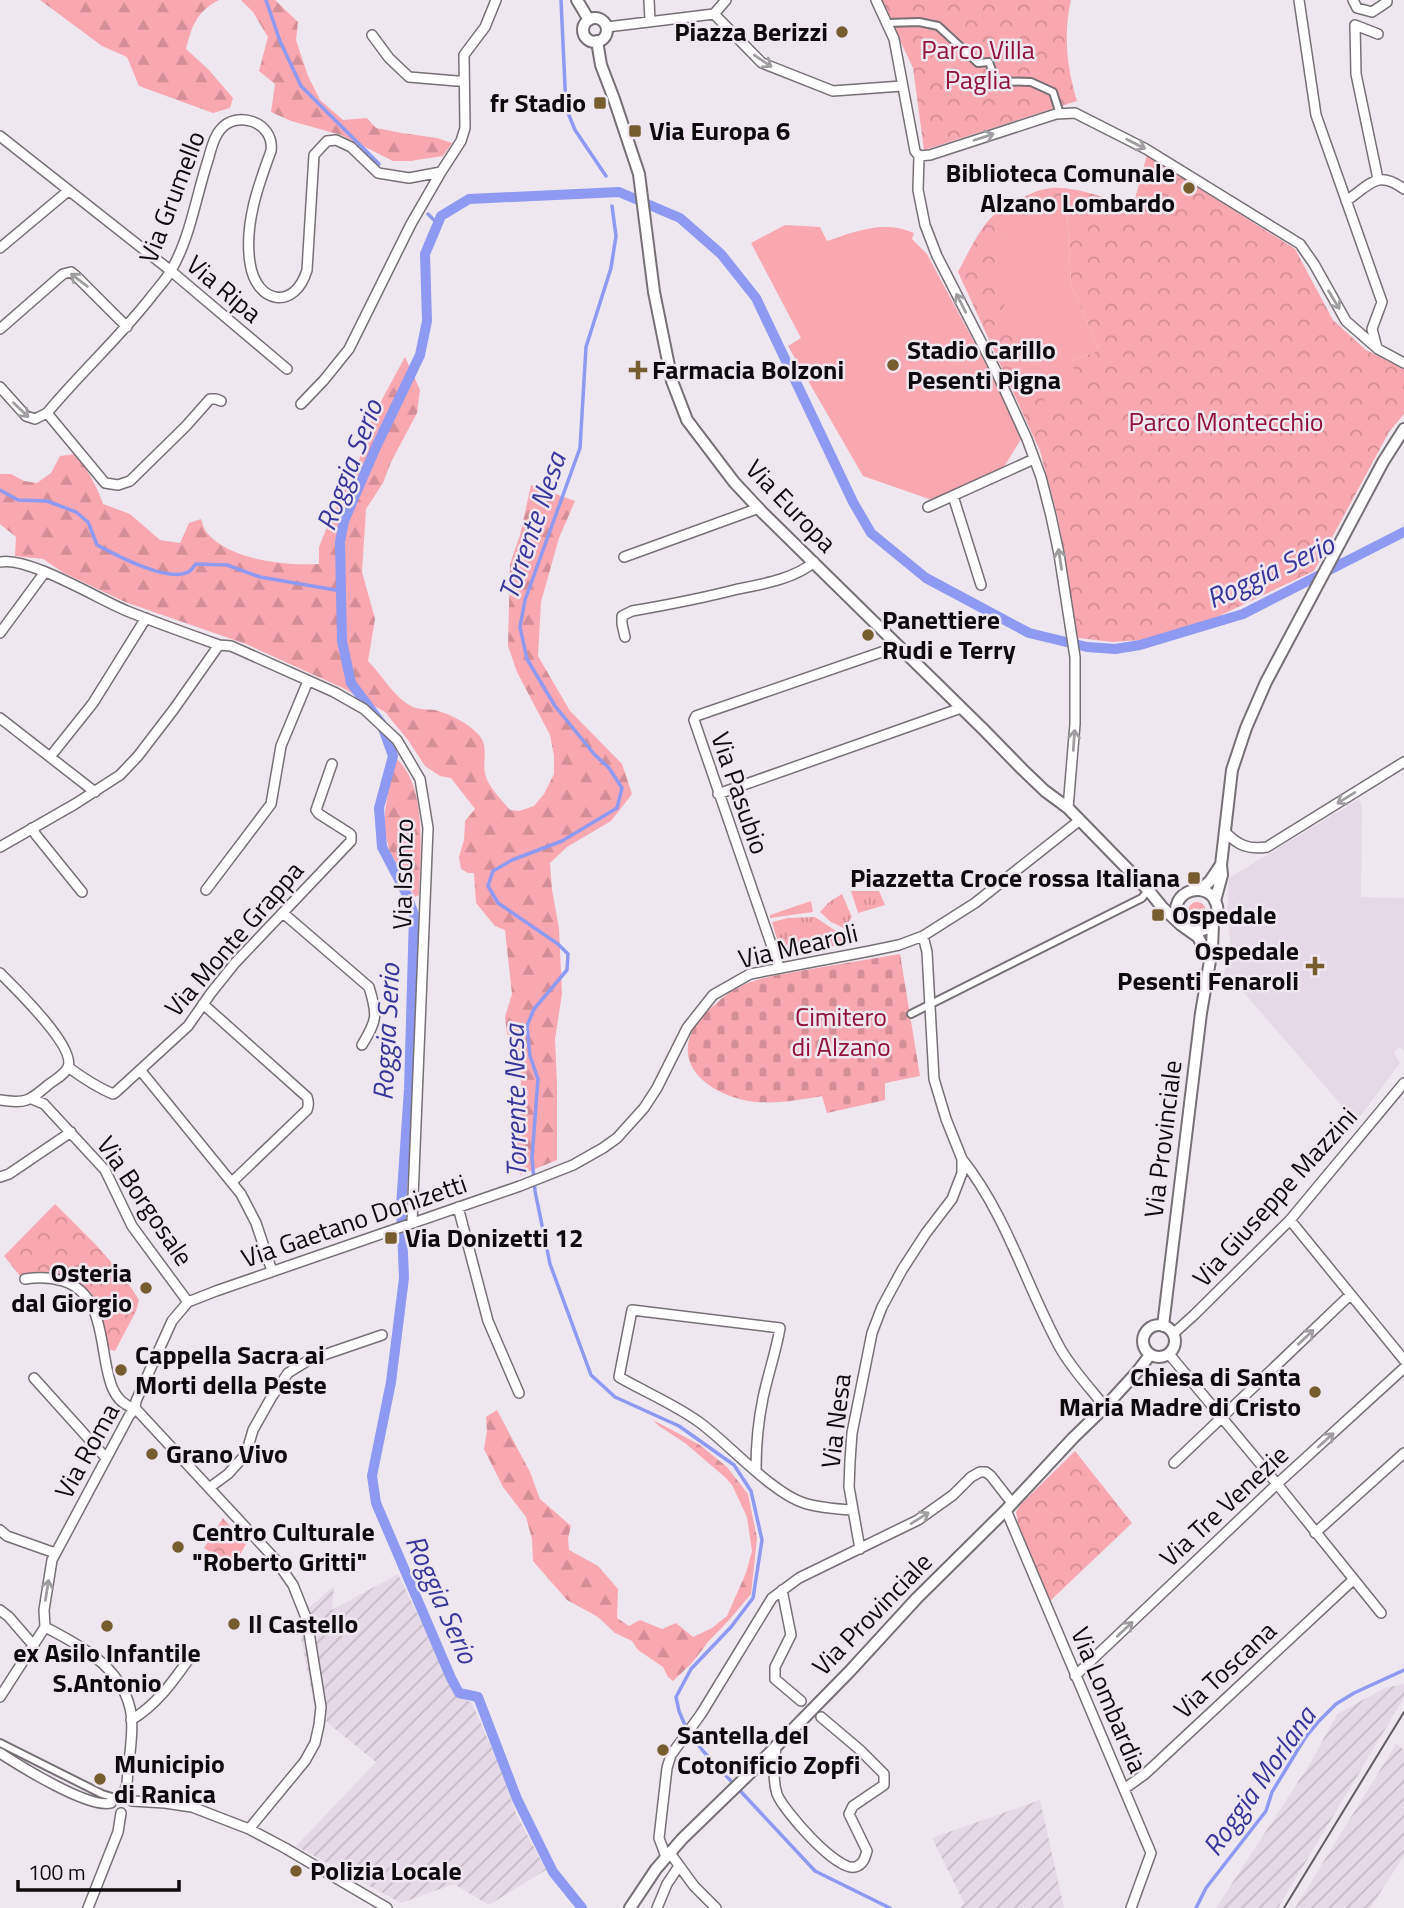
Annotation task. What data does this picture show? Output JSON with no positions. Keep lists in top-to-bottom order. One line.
{"streets":{"street":["Via Grumello","Via Ripa","Via Europa","Via Pasubio","Via Isonzo","Via Monte Grappa","Via Mearoli","Via Provinciale","Via Giuseppe Mazzini","Via Borgosale","Via Gaetano Donizetti","Via Nesa","Via Roma","Via Tre Venezie","Via Toscana","Via Lombardia"]},"crossings":[["Via Grumello","Via Ripa"],["Via Europa","Via Pasubio"],["Via Europa","Via Mearoli"],["Via Europa","Via Provinciale"],["Via Pasubio","Via Mearoli"],["Via Isonzo","Via Gaetano Donizetti"],["Via Mearoli","Via Gaetano Donizetti"],["Via Mearoli","Via Nesa"],["Via Provinciale","Via Giuseppe Mazzini"],["Via Provinciale","Via Lombardia"],["Via Borgosale","Via Gaetano Donizetti"],["Via Borgosale","Via Roma"],["Via Gaetano Donizetti","Via Roma"],["Via Nesa","Via Lombardia"],["Via Tre Venezie","Via Lombardia"],["Via Toscana","Via Lombardia"]],"one_way":["Via Tre Venezie"],"water":["Roggia Serio","Torrente Nesa","Roggia Morlana"],"parks":["Parco Villa Paglia","Parco Montecchio","Cimitero di Alzano"],"places":{"other":["Piazza Berizzi","Biblioteca Comunale Alzano Lombardo","Stadio Carillo Pesenti Pigna","Panettiere Rudi e Terry","Osteria dal Giorgio","Cappella Sacra ai Morti della Peste","Chiesa di Santa Maria Madre di Cristo","Grano Vivo","Centro Culturale \"Roberto Gritti\"","Il Castello","ex Asilo Infantile S.Antonio","Santella del Cotonificio Zopfi","Municipio di Ranica","Polizia Locale"],"transit":["fr Stadio","Via Europa 6","Piazzetta Croce rossa Italiana","Ospedale","Via Donizetti 12"],"health":["Farmacia Bolzoni","Ospedale Pesenti Fenaroli"]},"scale_bar":"100 m"}
